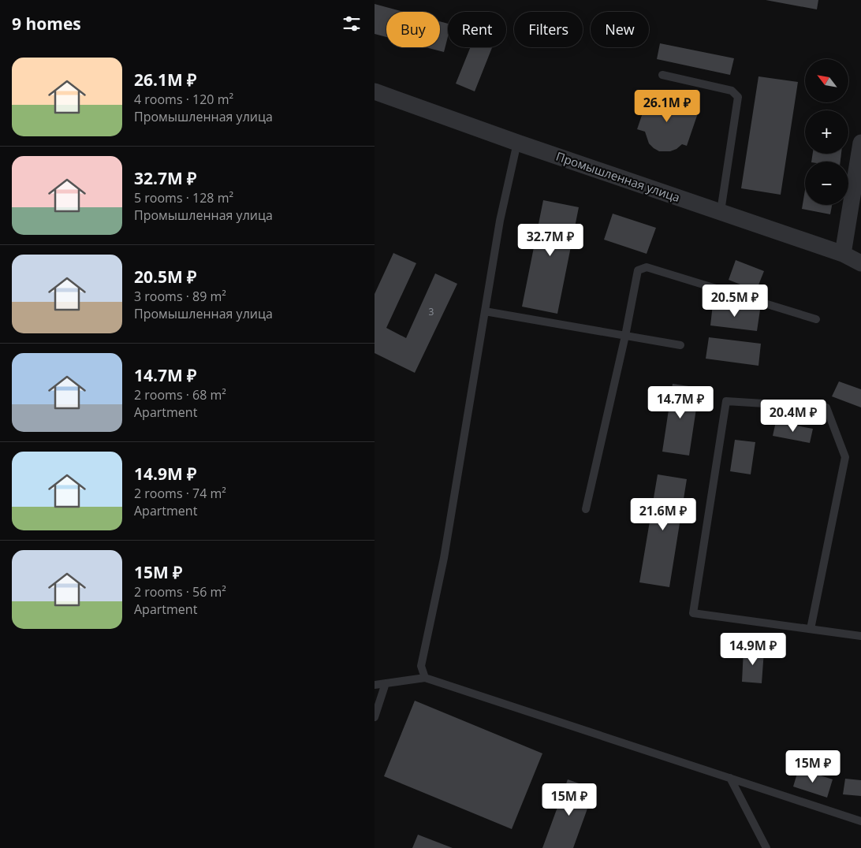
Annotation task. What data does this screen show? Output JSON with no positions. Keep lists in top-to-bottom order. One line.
{"streets":{"street":["Промышленная улица"]},"house_numbers":["3"],"north":"top left","page":{"heading":"9 homes","chip":["Buy","Rent","Filters","New"],"list":[{"name":"26.1M ₽","note":"4 rooms · 120 m² · Промышленная улица"},{"name":"32.7M ₽","note":"5 rooms · 128 m² · Промышленная улица"},{"name":"20.5M ₽","note":"3 rooms · 89 m² · Промышленная улица"},{"name":"14.7M ₽","note":"2 rooms · 68 m² · Apartment"},{"name":"14.9M ₽","note":"2 rooms · 74 m² · Apartment"},{"name":"15M ₽","note":"2 rooms · 56 m² · Apartment"}],"map_buttons":["+","−"],"price":["26.1M ₽","32.7M ₽","20.5M ₽","14.7M ₽","20.4M ₽","21.6M ₽","14.9M ₽","15M ₽","15M ₽"]}}
